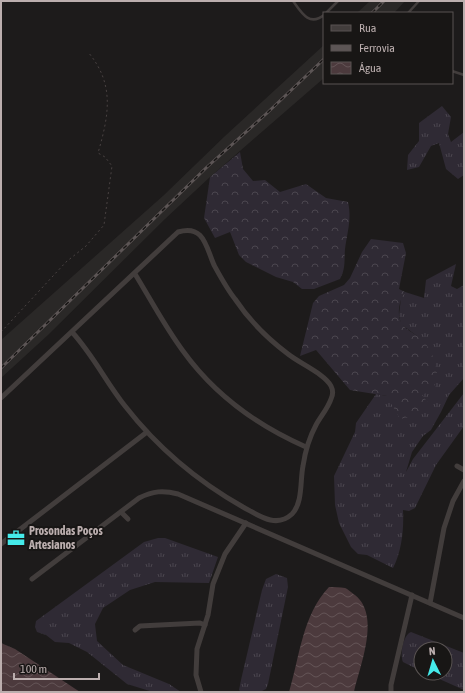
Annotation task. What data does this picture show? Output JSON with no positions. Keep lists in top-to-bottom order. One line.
{"places":{"office":["Prosondas Poços Artesianos"]},"legend":["Rua","Ferrovia","Água"],"scale_bar":"100 m","north":"top"}
